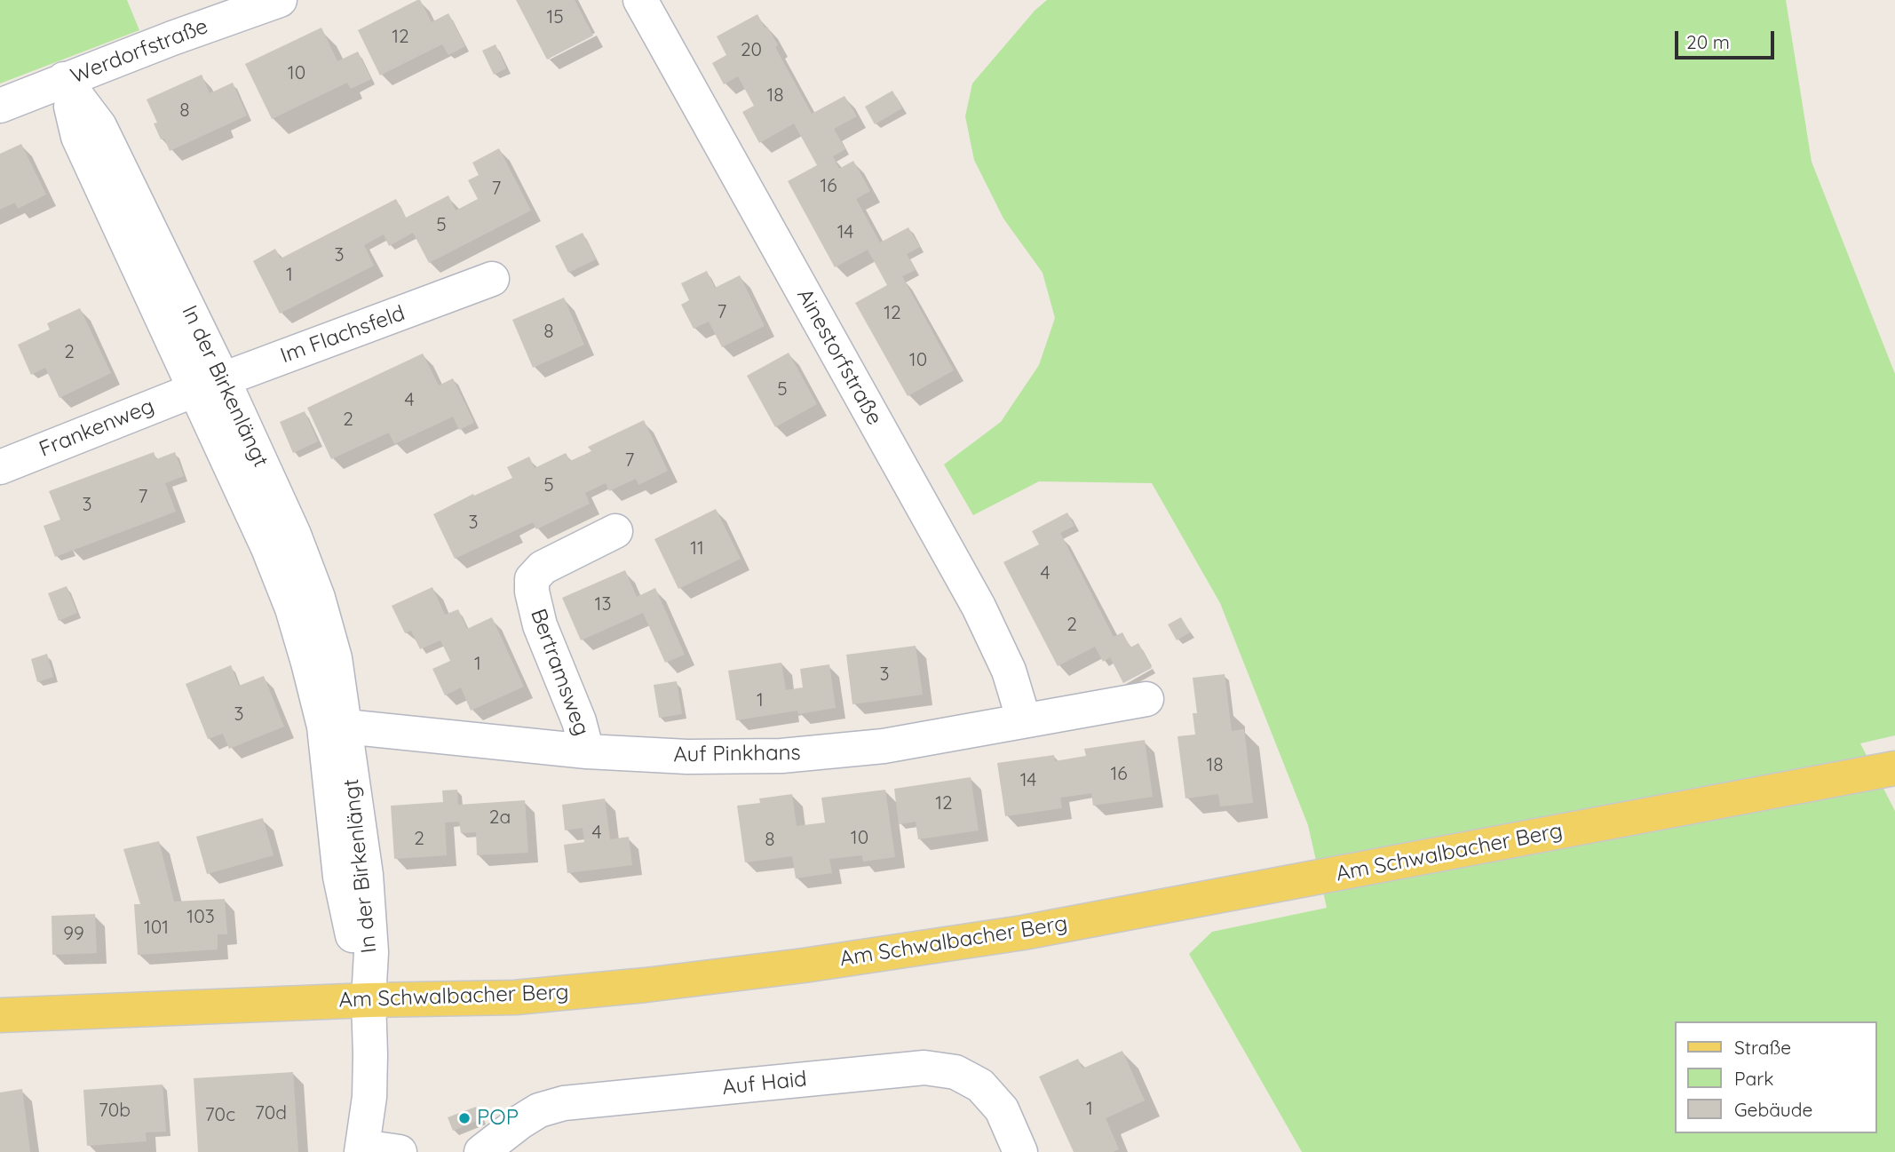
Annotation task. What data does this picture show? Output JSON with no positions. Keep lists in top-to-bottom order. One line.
{"streets":{"main road":["Am Schwalbacher Berg"],"street":["Werdorfstraße","Im Flachsfeld","Ainestorfstraße","In der Birkenlängt","Frankenweg","Bertramsweg","Auf Pinkhans","Auf Haid"]},"crossings":[["Werdorfstraße","In der Birkenlängt"],["Im Flachsfeld","In der Birkenlängt"],["Im Flachsfeld","Frankenweg"],["Ainestorfstraße","Auf Pinkhans"],["In der Birkenlängt","Frankenweg"],["In der Birkenlängt","Auf Pinkhans"],["In der Birkenlängt","Am Schwalbacher Berg"],["Bertramsweg","Auf Pinkhans"]],"places":["POP"],"house_numbers":["15","12","20","10","18","8","16","7","5","14","3","1","7","12","8","2","10","5","4","2","7","5","7","3","3","11","4","13","2","1","3","1","3","18","16","14","12","2a","4","10","2","8","103","101","99","1","70b","70d","70c"],"legend":["Straße","Park","Gebäude"],"scale_bar":"20 m"}
